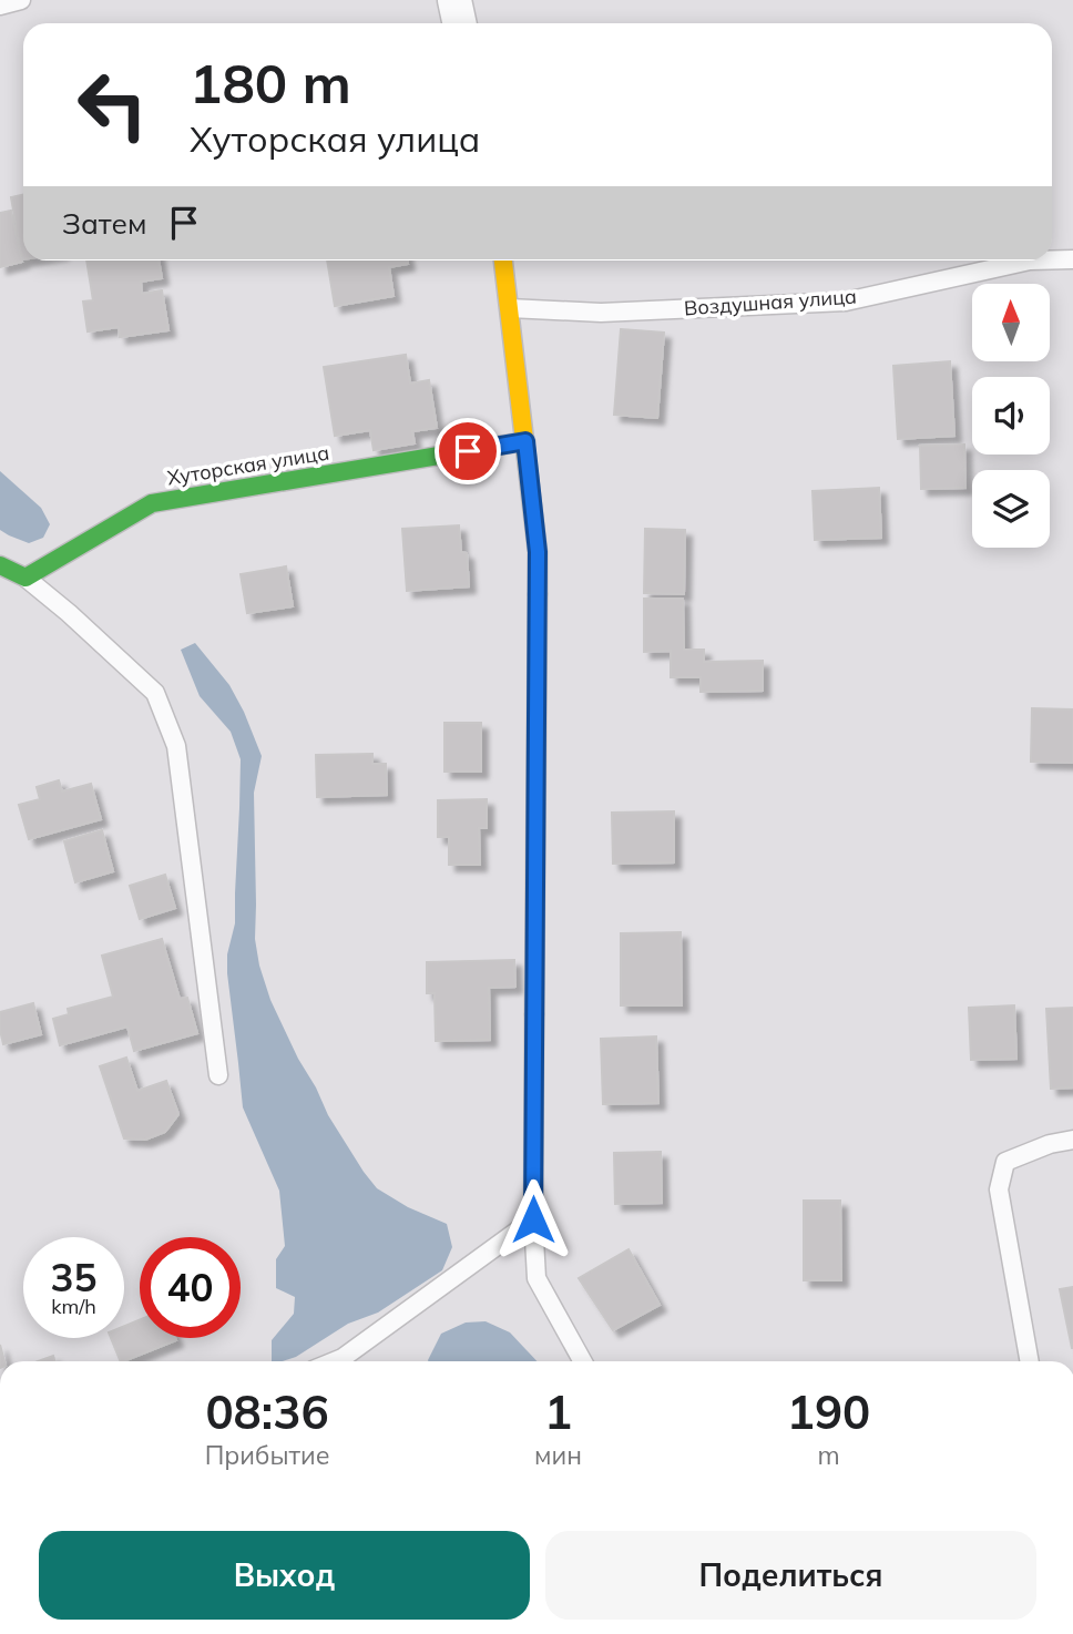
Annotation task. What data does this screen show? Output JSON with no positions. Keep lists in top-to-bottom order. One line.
{"streets":{"street":["Хуторская улица"],"lane":["Воздушная улица"]},"north":"top","page":{"turn":["180 m","Хуторская улица"],"then":"Затем","speed":"35 km/h","limit":"40","eta":["08:36","Прибытие","1","мин","190","m"],"buttons":["Выход","Поделиться"]}}
